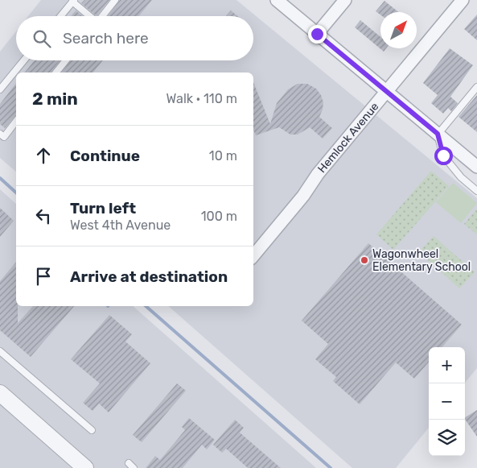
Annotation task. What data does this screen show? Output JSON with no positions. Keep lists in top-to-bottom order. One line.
{"streets":{"street":["Hemlock Avenue"]},"places":["Wagonwheel Elementary School"],"north":"top right","page":{"search":"Search here","heading":["2 min","Walk · 110 m"],"list":[["Continue","10 m"],["Turn left","West 4th Avenue","100 m"],"Arrive at destination"],"map_buttons":["+","−"]}}
